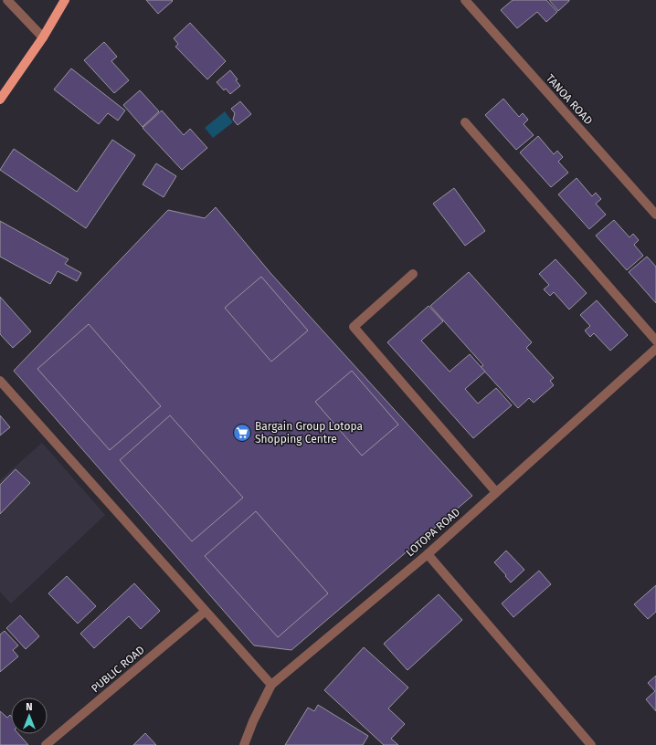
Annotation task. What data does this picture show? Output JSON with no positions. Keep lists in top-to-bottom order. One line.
{"streets":{"street":["TANOA ROAD","LOTOPA ROAD","PUBLIC ROAD"]},"places":{"supermarket":["Bargain Group Lotopa Shopping Centre"]},"north":"top"}
